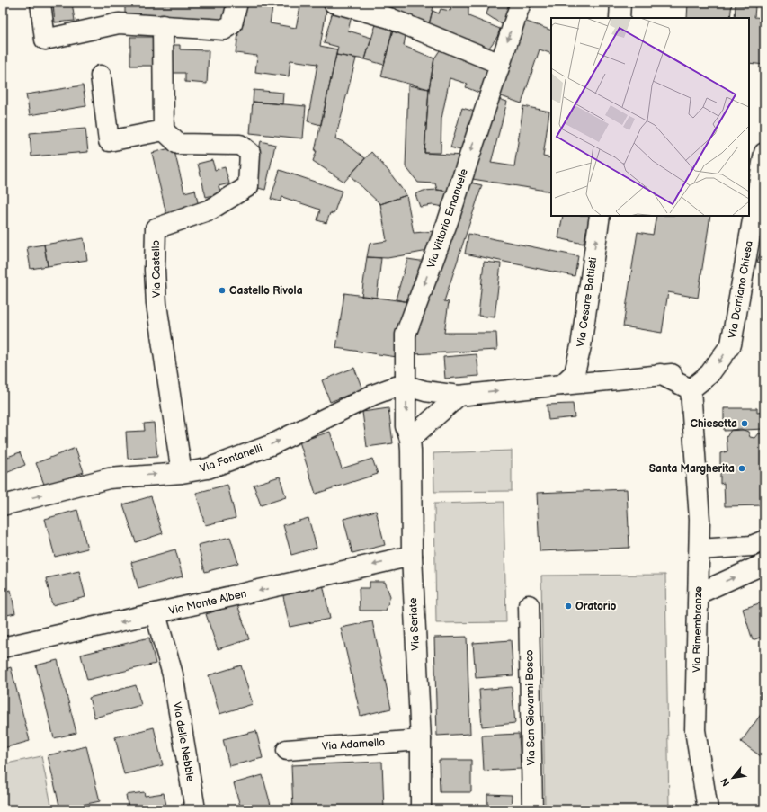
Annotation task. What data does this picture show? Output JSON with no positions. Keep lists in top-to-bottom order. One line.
{"streets":{"street":["Via Vittorio Emanuele","Via Castello","Via Damiano Chiesa","Via Cesare Battisti","Via Fontanelli","Via Monte Alben","Via Seriate","Via Rimembranze","Via San Giovanni Bosco","Via delle Nebbie","Via Adamello"]},"crossings":[["Via Vittorio Emanuele","Via Fontanelli"],["Via Vittorio Emanuele","Via Seriate"],["Via Castello","Via Fontanelli"],["Via Damiano Chiesa","Via Rimembranze"],["Via Monte Alben","Via Seriate"],["Via Monte Alben","Via delle Nebbie"],["Via Seriate","Via Adamello"]],"one_way":["Via Vittorio Emanuele","Via Damiano Chiesa","Via Cesare Battisti","Via Fontanelli","Via Monte Alben"],"places":["Castello Rivola","Chiesetta","Santa Margherita","Oratorio"],"north":"bottom left"}
